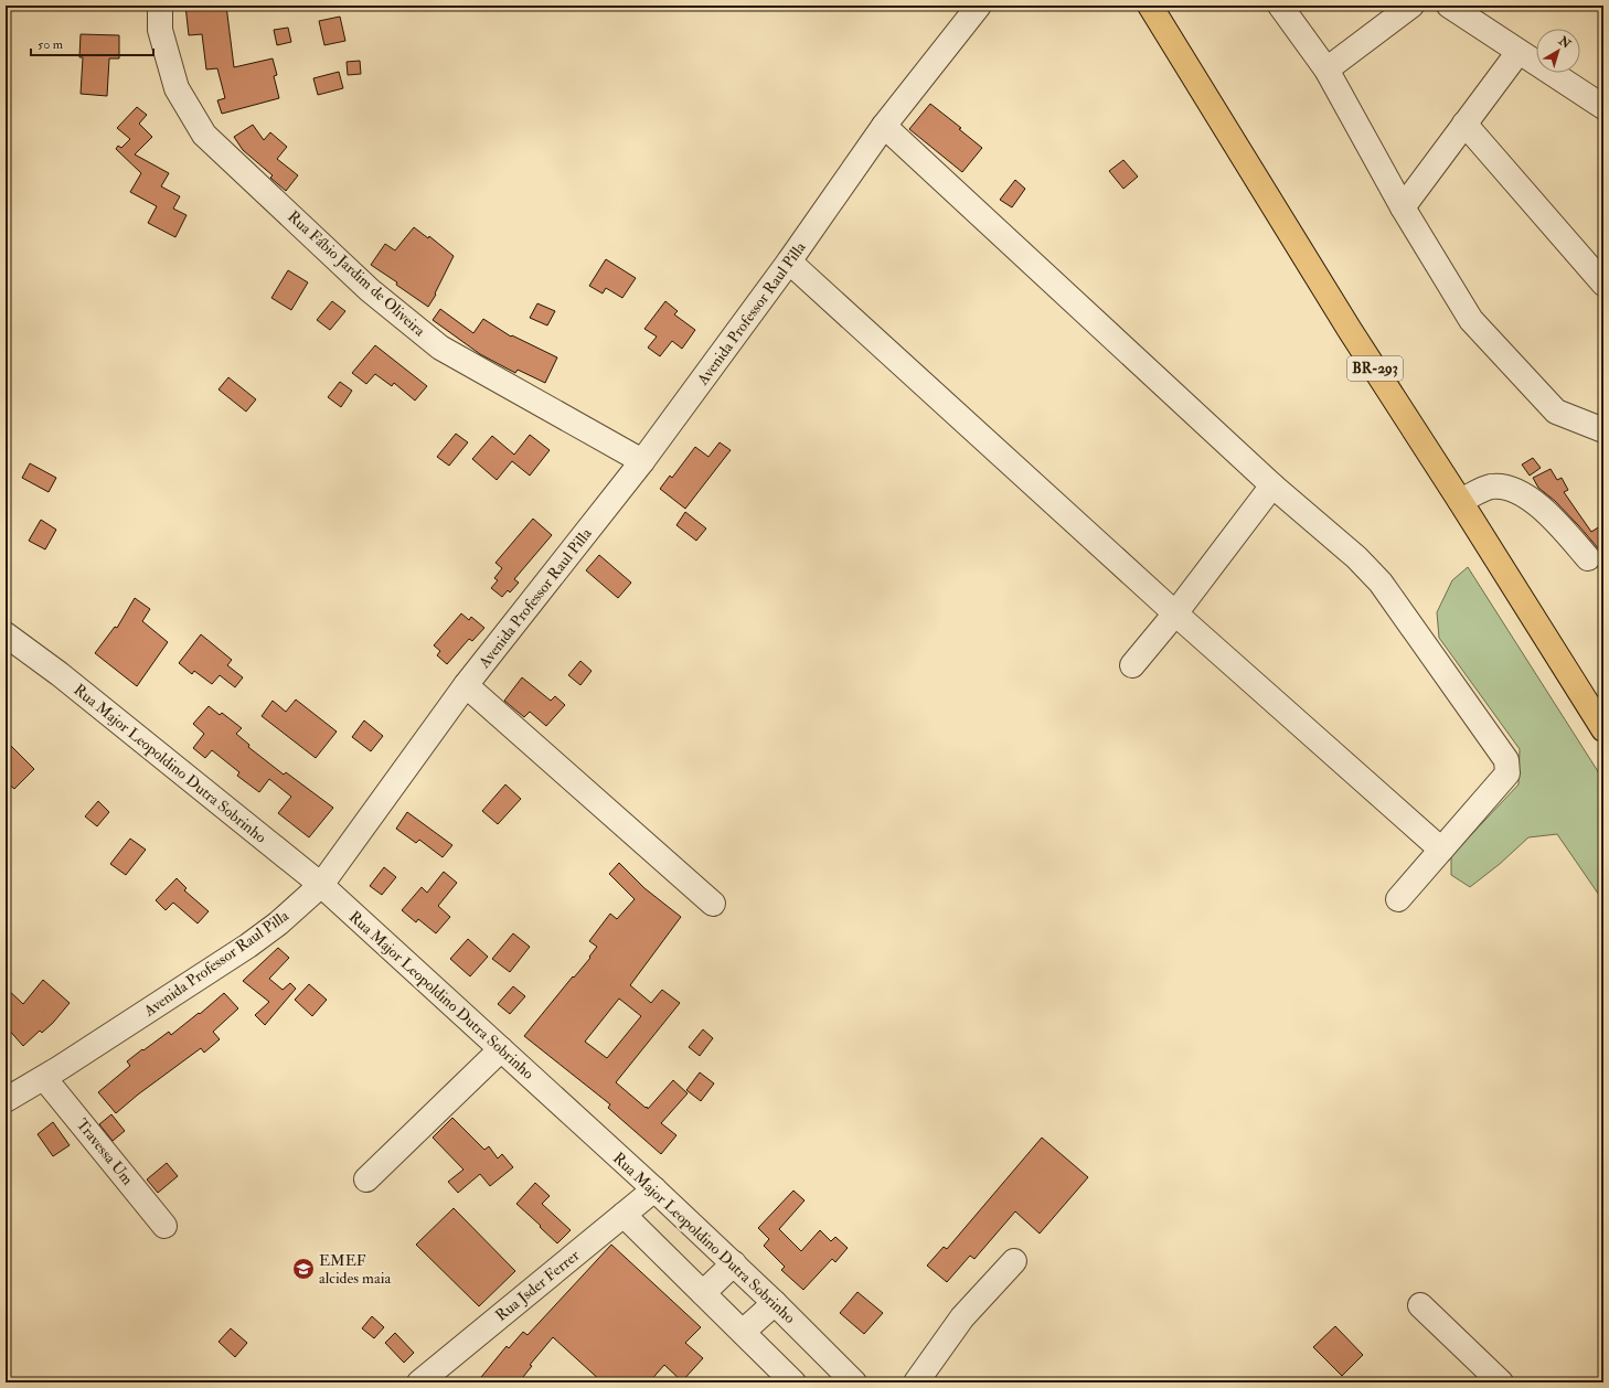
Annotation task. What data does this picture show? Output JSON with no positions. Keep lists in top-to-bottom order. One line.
{"streets":{"highway":["BR-293"],"street":["Rua Fábio Jardim de Oliveira","Avenida Professor Raul Pilla","Rua Major Leopoldino Dutra Sobrinho","Travessa Um","Rua Jsder Ferrer"]},"crossings":[["Rua Fábio Jardim de Oliveira","Avenida Professor Raul Pilla"],["Avenida Professor Raul Pilla","Rua Major Leopoldino Dutra Sobrinho"],["Avenida Professor Raul Pilla","Travessa Um"],["Rua Major Leopoldino Dutra Sobrinho","Rua Jsder Ferrer"]],"places":{"school or university":["EMEF alcides maia"]},"scale_bar":"50 m","north":"top right"}
